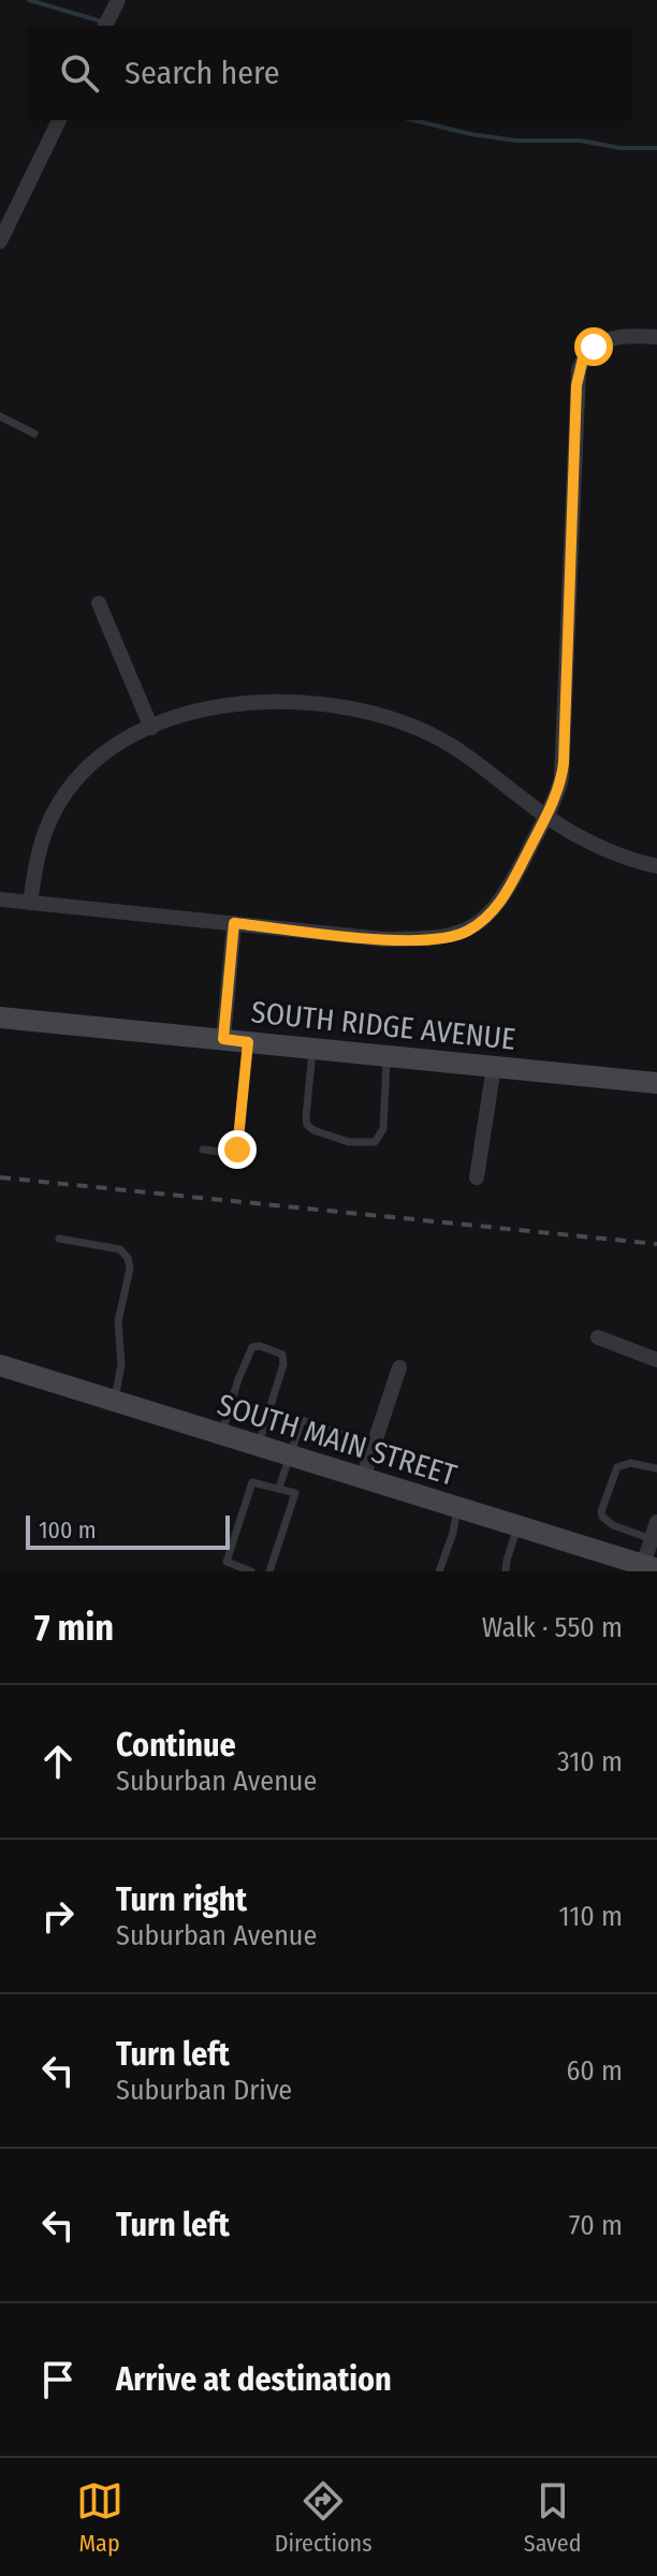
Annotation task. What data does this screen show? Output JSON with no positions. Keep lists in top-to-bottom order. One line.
{"streets":{"main road":["SOUTH RIDGE AVENUE","SOUTH MAIN STREET"]},"scale_bar":"100 m","page":{"search":"Search here","scale":"100 m","heading":["7 min","Walk · 550 m"],"list":[["Continue","Suburban Avenue","310 m"],["Turn right","Suburban Avenue","110 m"],["Turn left","Suburban Drive","60 m"],["Turn left","70 m"],"Arrive at destination"],"nav":["Map","Directions","Saved"]}}
